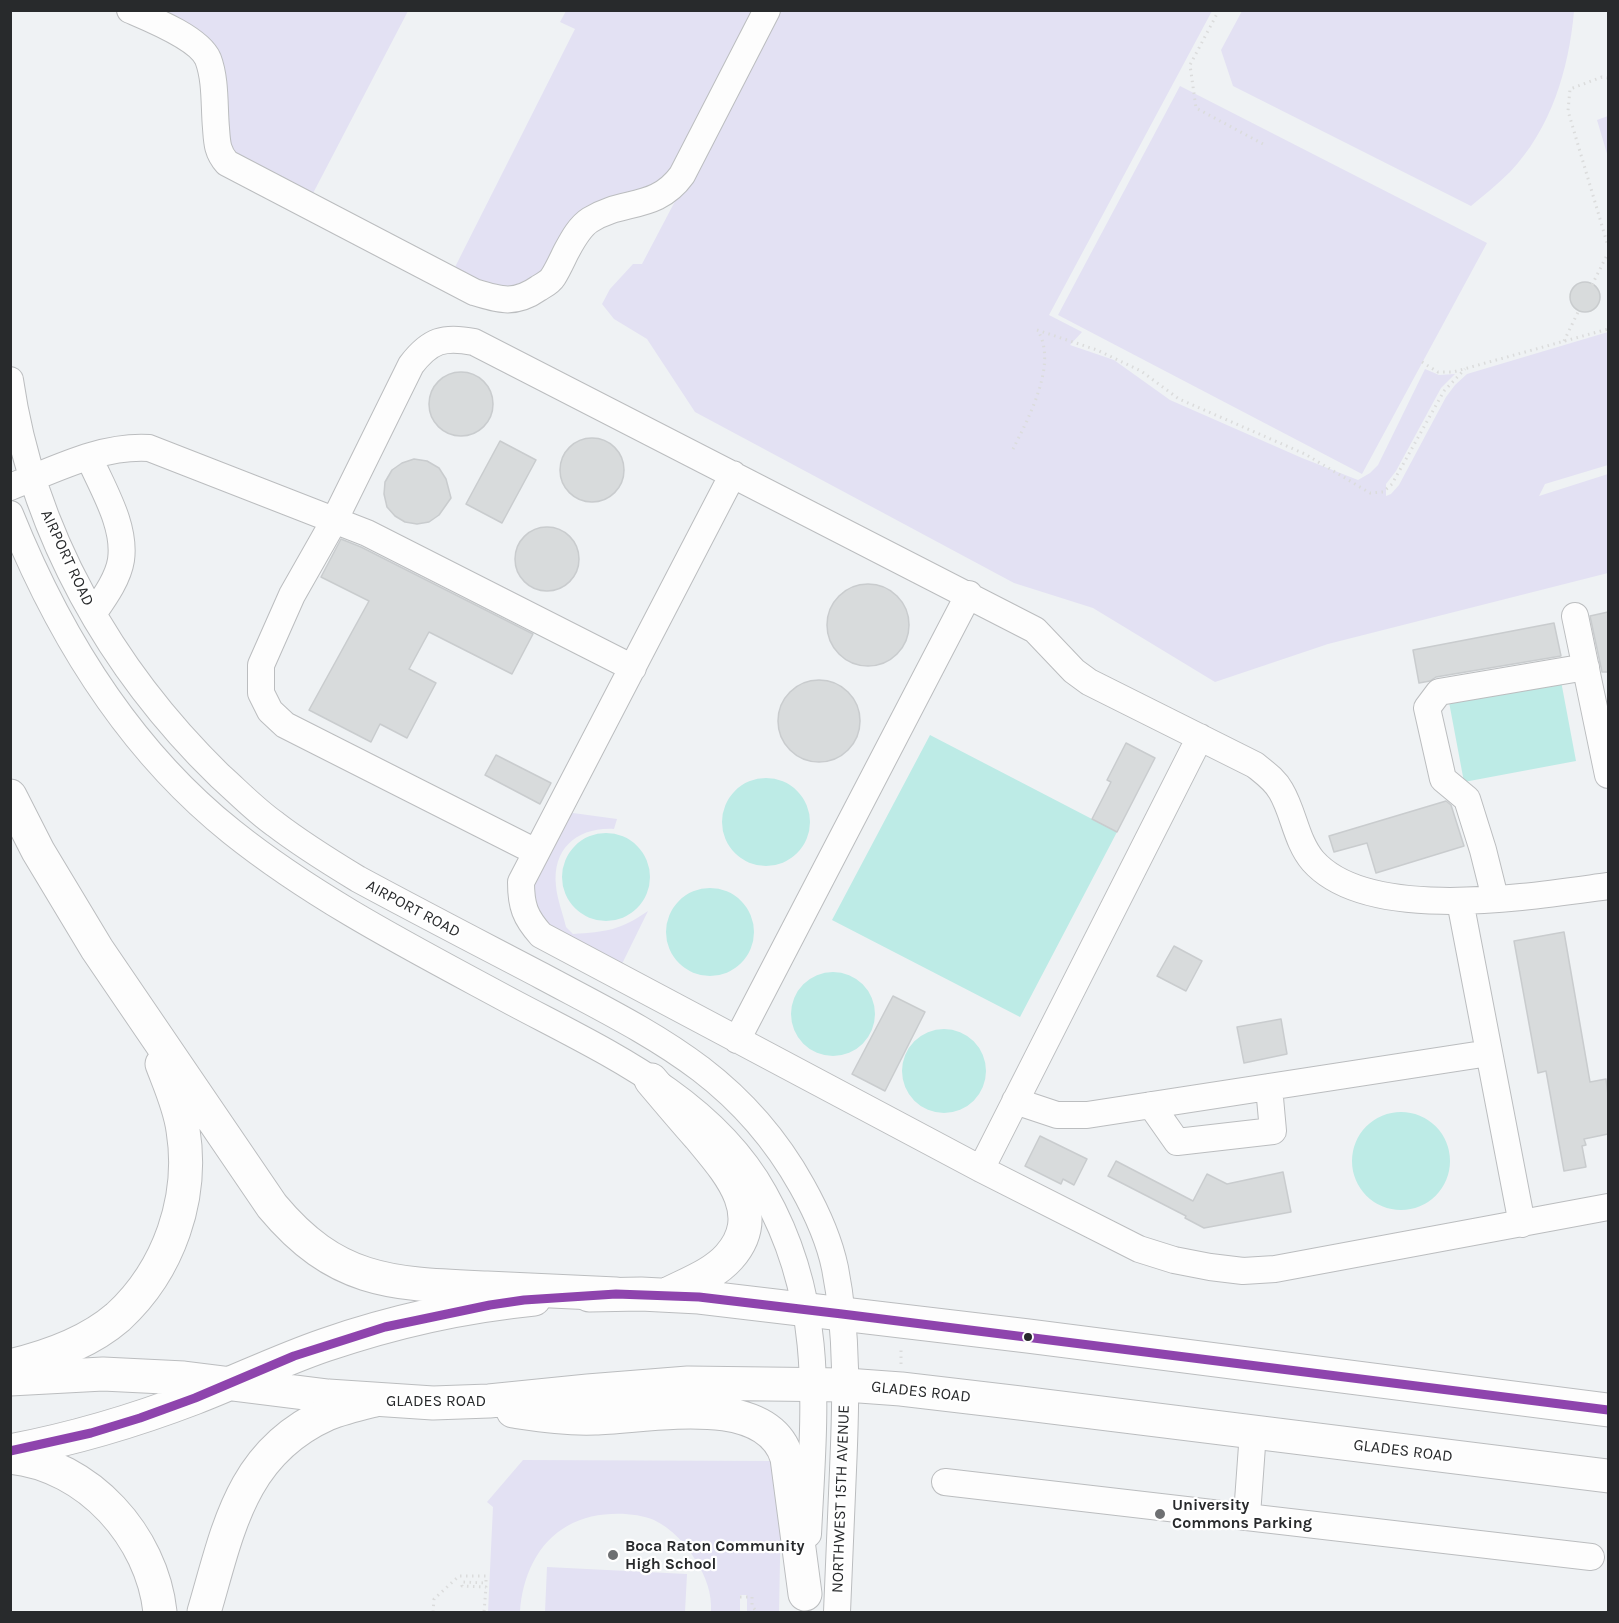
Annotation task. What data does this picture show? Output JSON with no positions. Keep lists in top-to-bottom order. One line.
{"streets":{"main road":["GLADES ROAD"],"street":["AIRPORT ROAD","NORTHWEST 15TH AVENUE"]},"crossings":[["AIRPORT ROAD","GLADES ROAD"],["AIRPORT ROAD","NORTHWEST 15TH AVENUE"],["GLADES ROAD","NORTHWEST 15TH AVENUE"]],"places":["University Commons Parking","Boca Raton Community High School"]}
